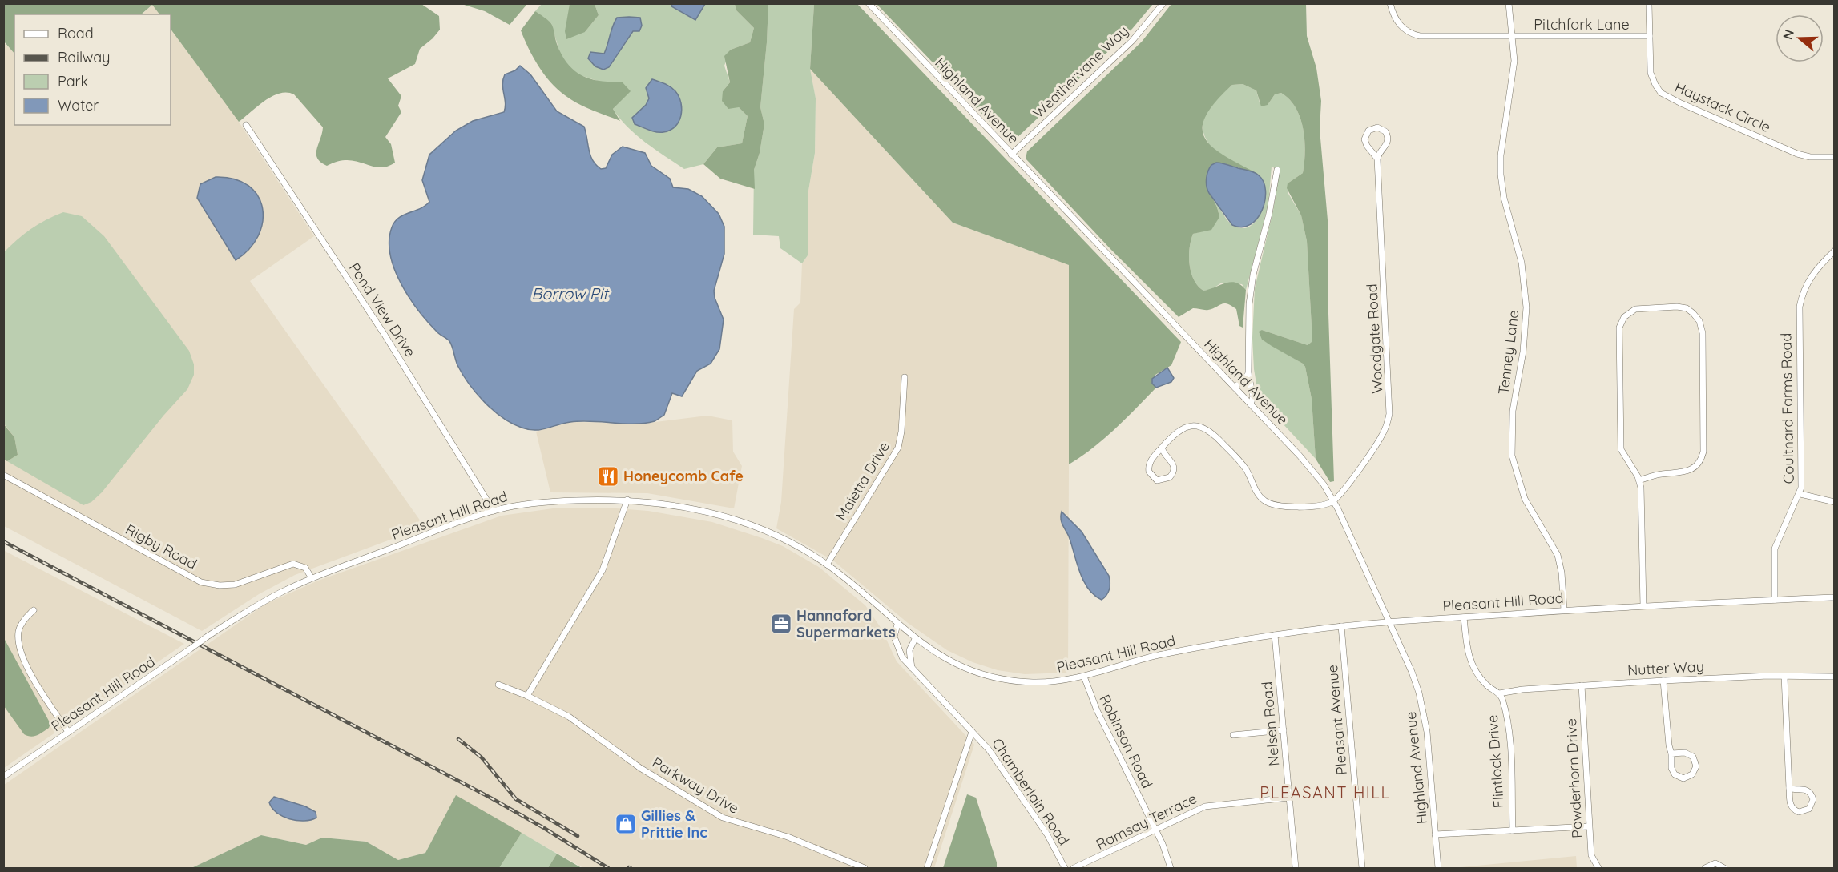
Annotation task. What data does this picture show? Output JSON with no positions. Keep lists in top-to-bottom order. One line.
{"streets":{"street":["Pitchfork Lane","Weathervane Way","Highland Avenue","Haystack Circle","Pond View Drive","Woodgate Road","Tenney Lane","Coulthard Farms Road","Maietta Drive","Pleasant Hill Road","Rigby Road","Nutter Way","Pleasant Avenue","Nelsen Road","Robinson Road","Flintlock Drive","Powderhorn Drive","Parkway Drive","Chamberlain Road","Ramsay Terrace"]},"crossings":[["Pitchfork Lane","Haystack Circle"],["Pitchfork Lane","Tenney Lane"],["Weathervane Way","Highland Avenue"],["Highland Avenue","Woodgate Road"],["Highland Avenue","Pleasant Hill Road"],["Pond View Drive","Pleasant Hill Road"],["Tenney Lane","Pleasant Hill Road"],["Coulthard Farms Road","Pleasant Hill Road"],["Maietta Drive","Pleasant Hill Road"],["Pleasant Hill Road","Rigby Road"],["Pleasant Hill Road","Pleasant Avenue"],["Pleasant Hill Road","Nelsen Road"],["Pleasant Hill Road","Robinson Road"],["Pleasant Hill Road","Flintlock Drive"],["Pleasant Hill Road","Chamberlain Road"],["Nutter Way","Flintlock Drive"],["Nutter Way","Powderhorn Drive"],["Nelsen Road","Ramsay Terrace"],["Robinson Road","Ramsay Terrace"]],"districts":["PLEASANT HILL"],"water":["Borrow Pit"],"places":{"restaurant":["Honeycomb Cafe"],"office":["Hannaford Supermarkets"],"shop":["Gillies & Prittie Inc"]},"legend":["Road","Railway","Park","Water"],"north":"left"}
